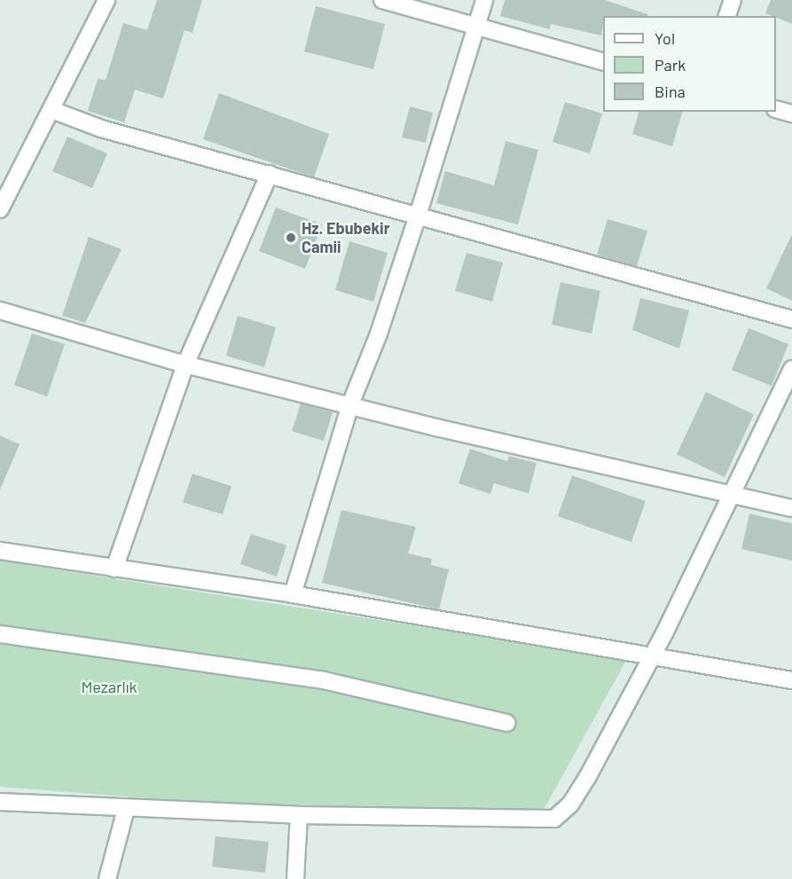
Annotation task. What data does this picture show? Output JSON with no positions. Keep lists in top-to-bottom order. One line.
{"parks":["Mezarlık"],"places":["Hz. Ebubekir Camii"],"legend":["Yol","Park","Bina"]}
